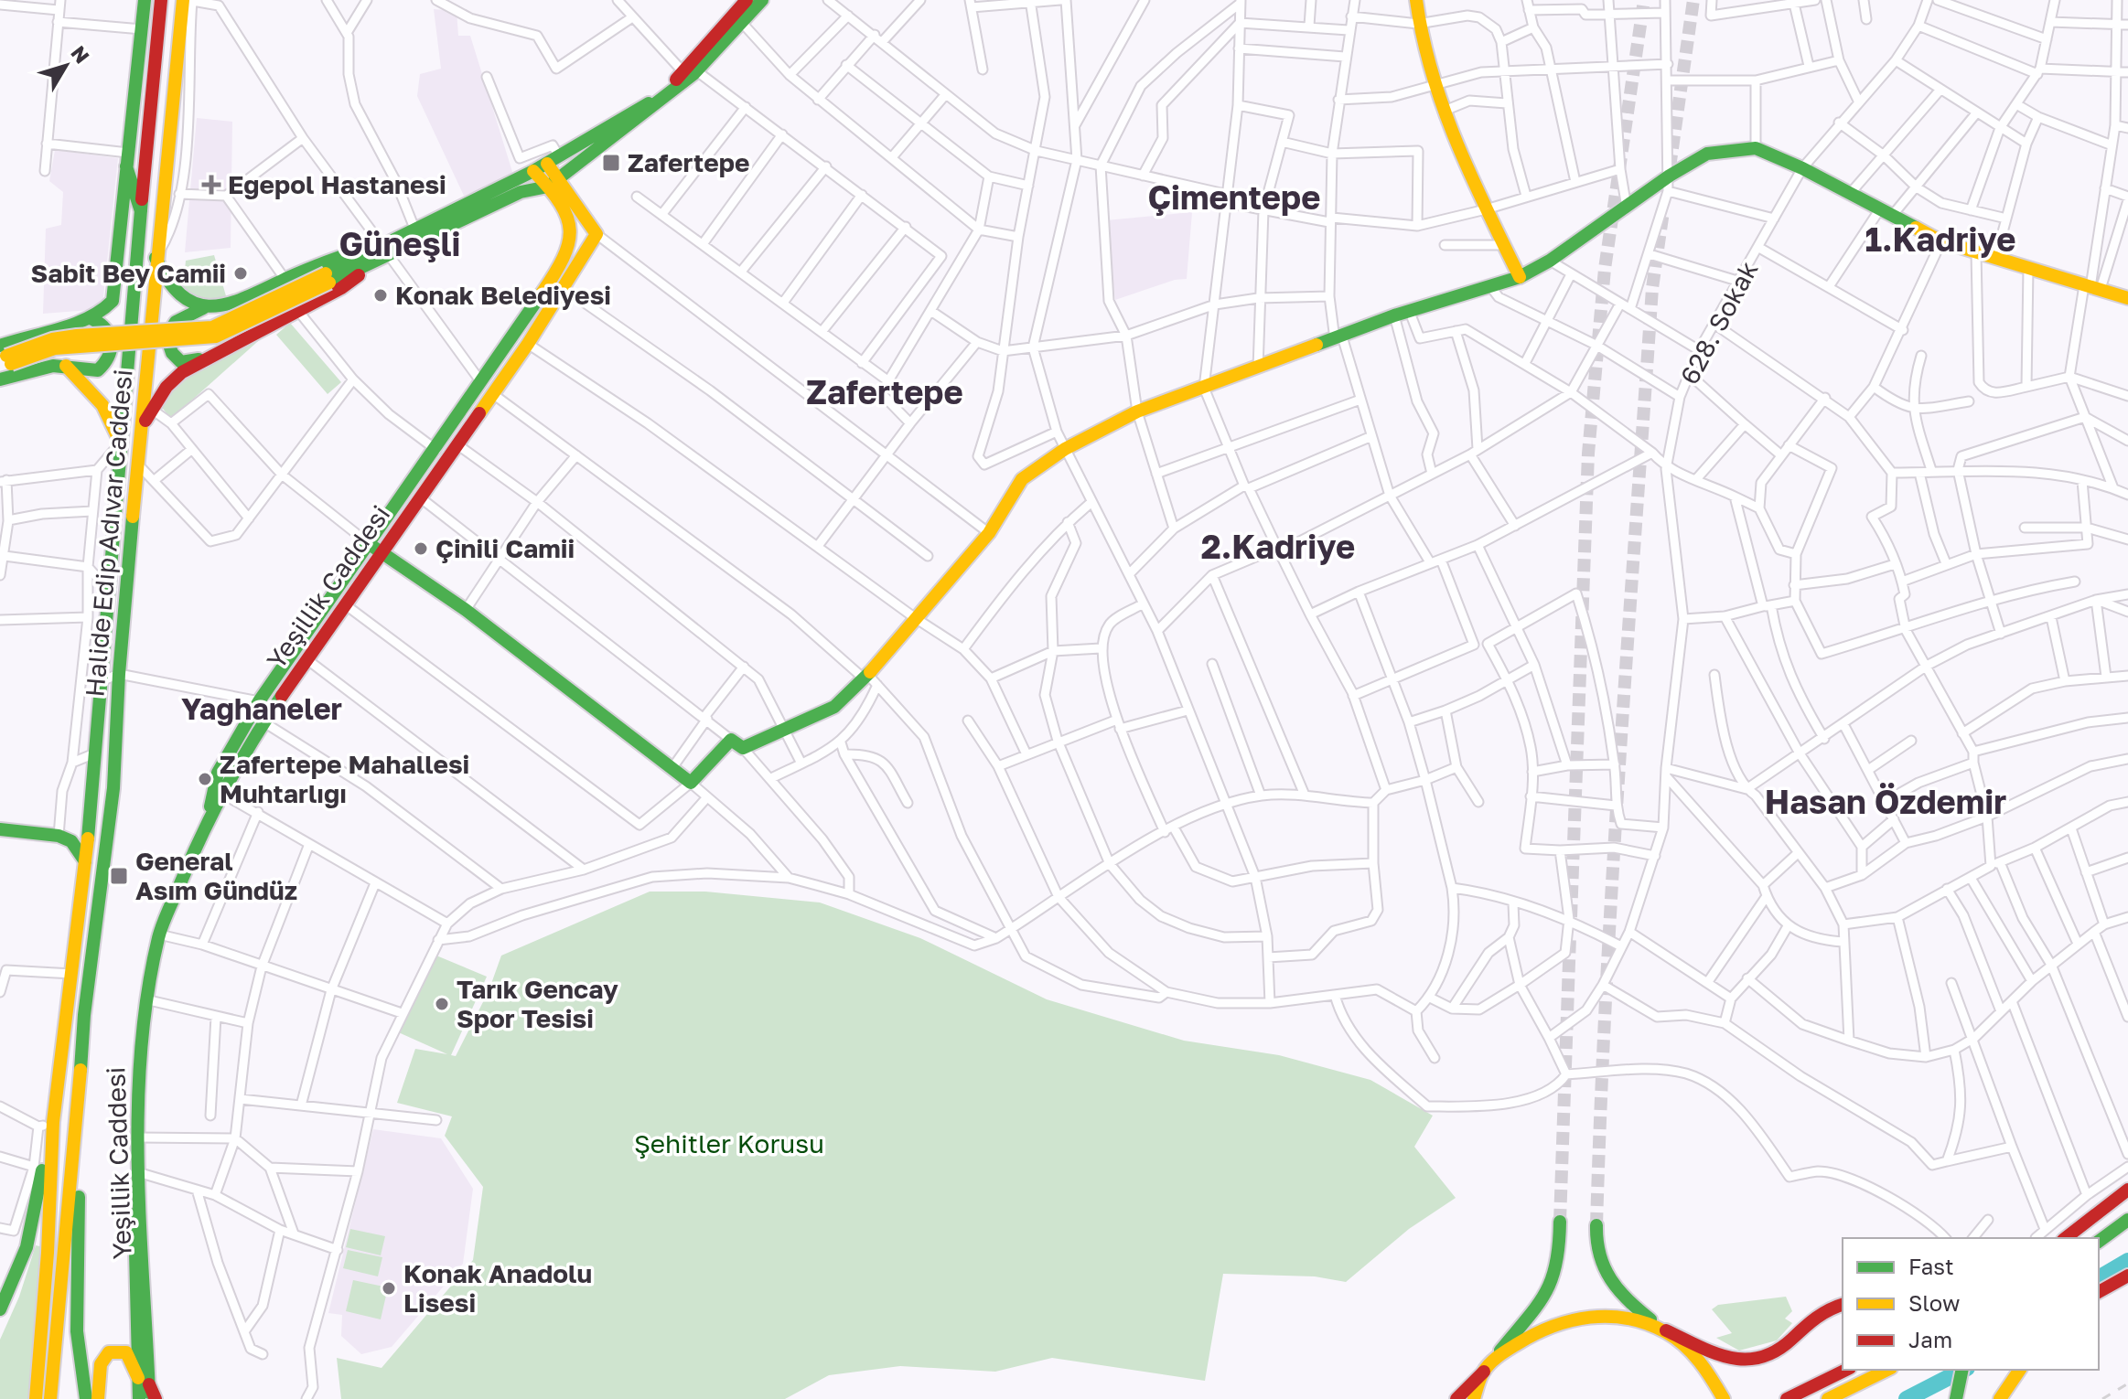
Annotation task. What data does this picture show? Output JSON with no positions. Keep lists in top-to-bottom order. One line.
{"streets":{"main road":["Halide Edip Adıvar Caddesi","Yeşillik Caddesi"],"street":["628. Sokak"]},"districts":["Çimentepe","1.Kadriye","Güneşli","Zafertepe","2.Kadriye","Yağhaneler","Hasan Özdemir"],"parks":["Şehitler Korusu"],"places":{"transit":["Zafertepe","General Asım Gündüz"],"health":["Egepol Hastanesi"],"other":["Sabit Bey Camii","Konak Belediyesi","Çinili Camii","Zafertepe Mahallesi Muhtarlığı","Tarık Gencay Spor Tesisi","Konak Anadolu Lisesi"]},"legend":["Fast","Slow","Jam"],"north":"top right"}
